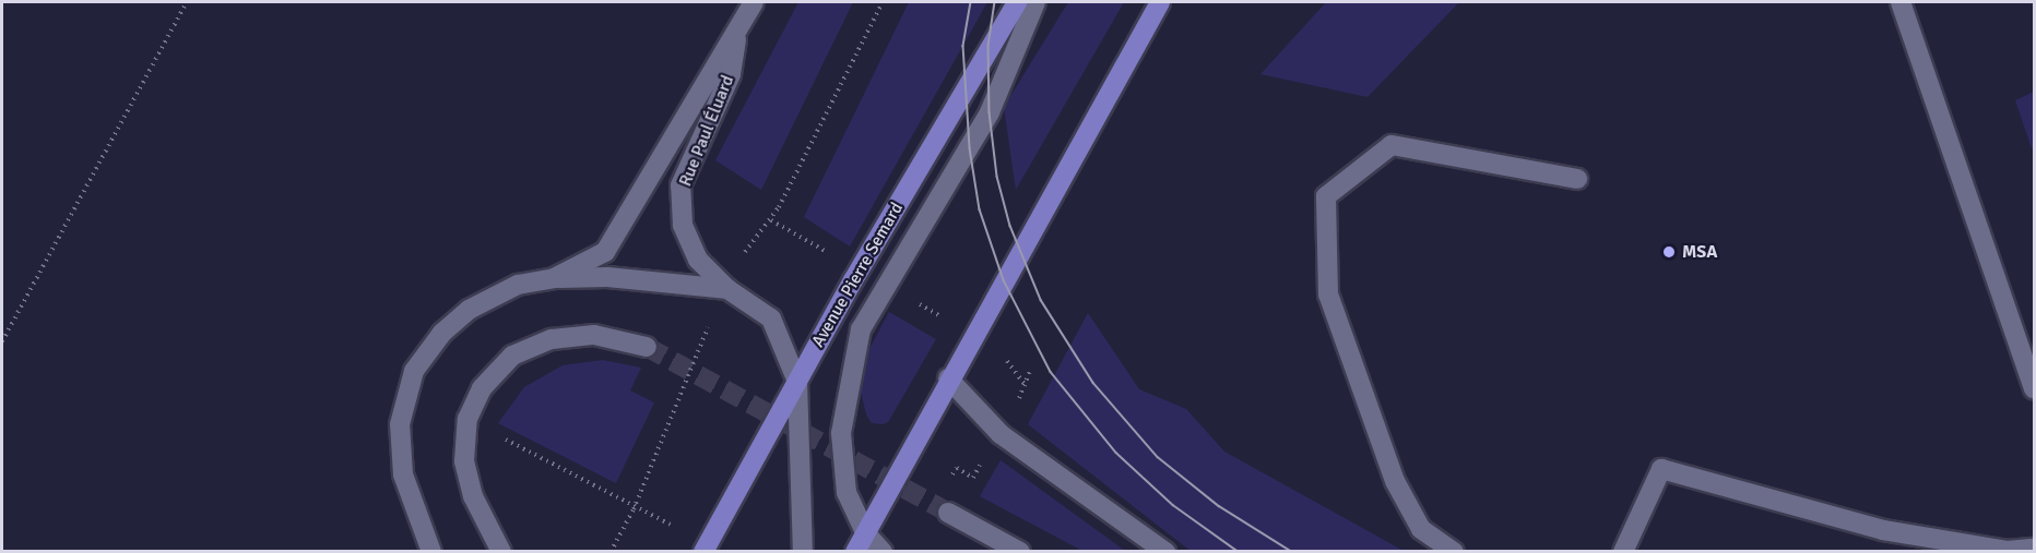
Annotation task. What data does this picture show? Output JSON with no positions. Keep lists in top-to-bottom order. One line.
{"streets":{"main road":["Avenue Pierre Semard"],"street":["Rue Paul Éluard"]},"crossings":[["Rue Paul Éluard","Avenue Pierre Semard"]],"places":["MSA"]}
